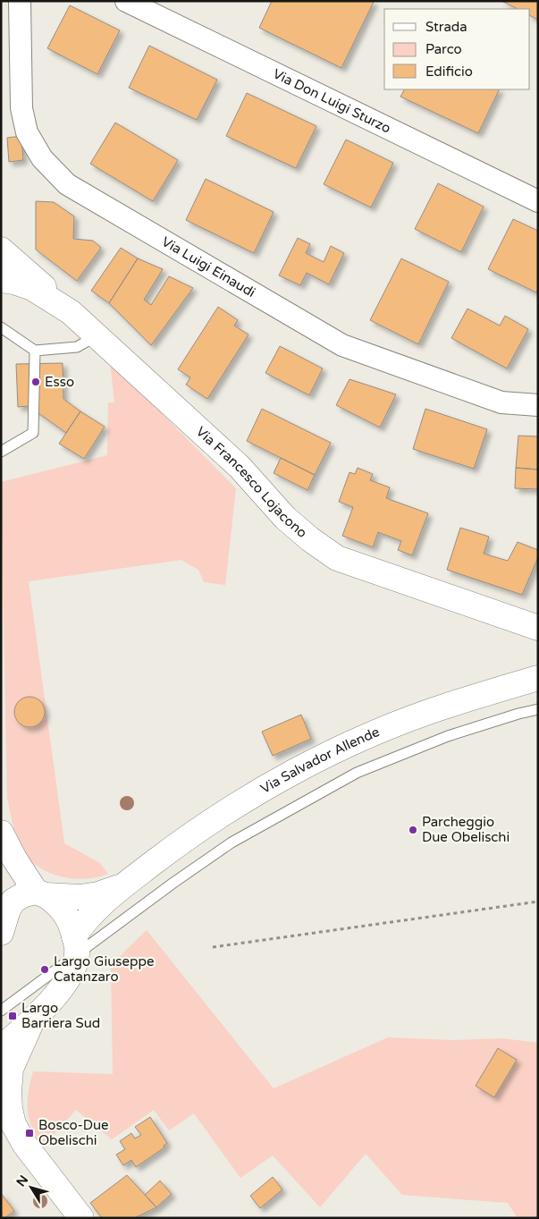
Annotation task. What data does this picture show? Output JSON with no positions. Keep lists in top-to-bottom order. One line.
{"streets":{"main road":["Via Francesco Lojacono","Via Salvador Allende"],"street":["Via Don Luigi Sturzo","Via Luigi Einaudi"]},"places":{"other":["Esso","Parcheggio Due Obelischi","Largo Giuseppe Catanzaro"],"transit":["Largo Barriera Sud","Bosco-Due Obelischi"]},"legend":["Strada","Parco","Edificio"],"north":"top left"}
